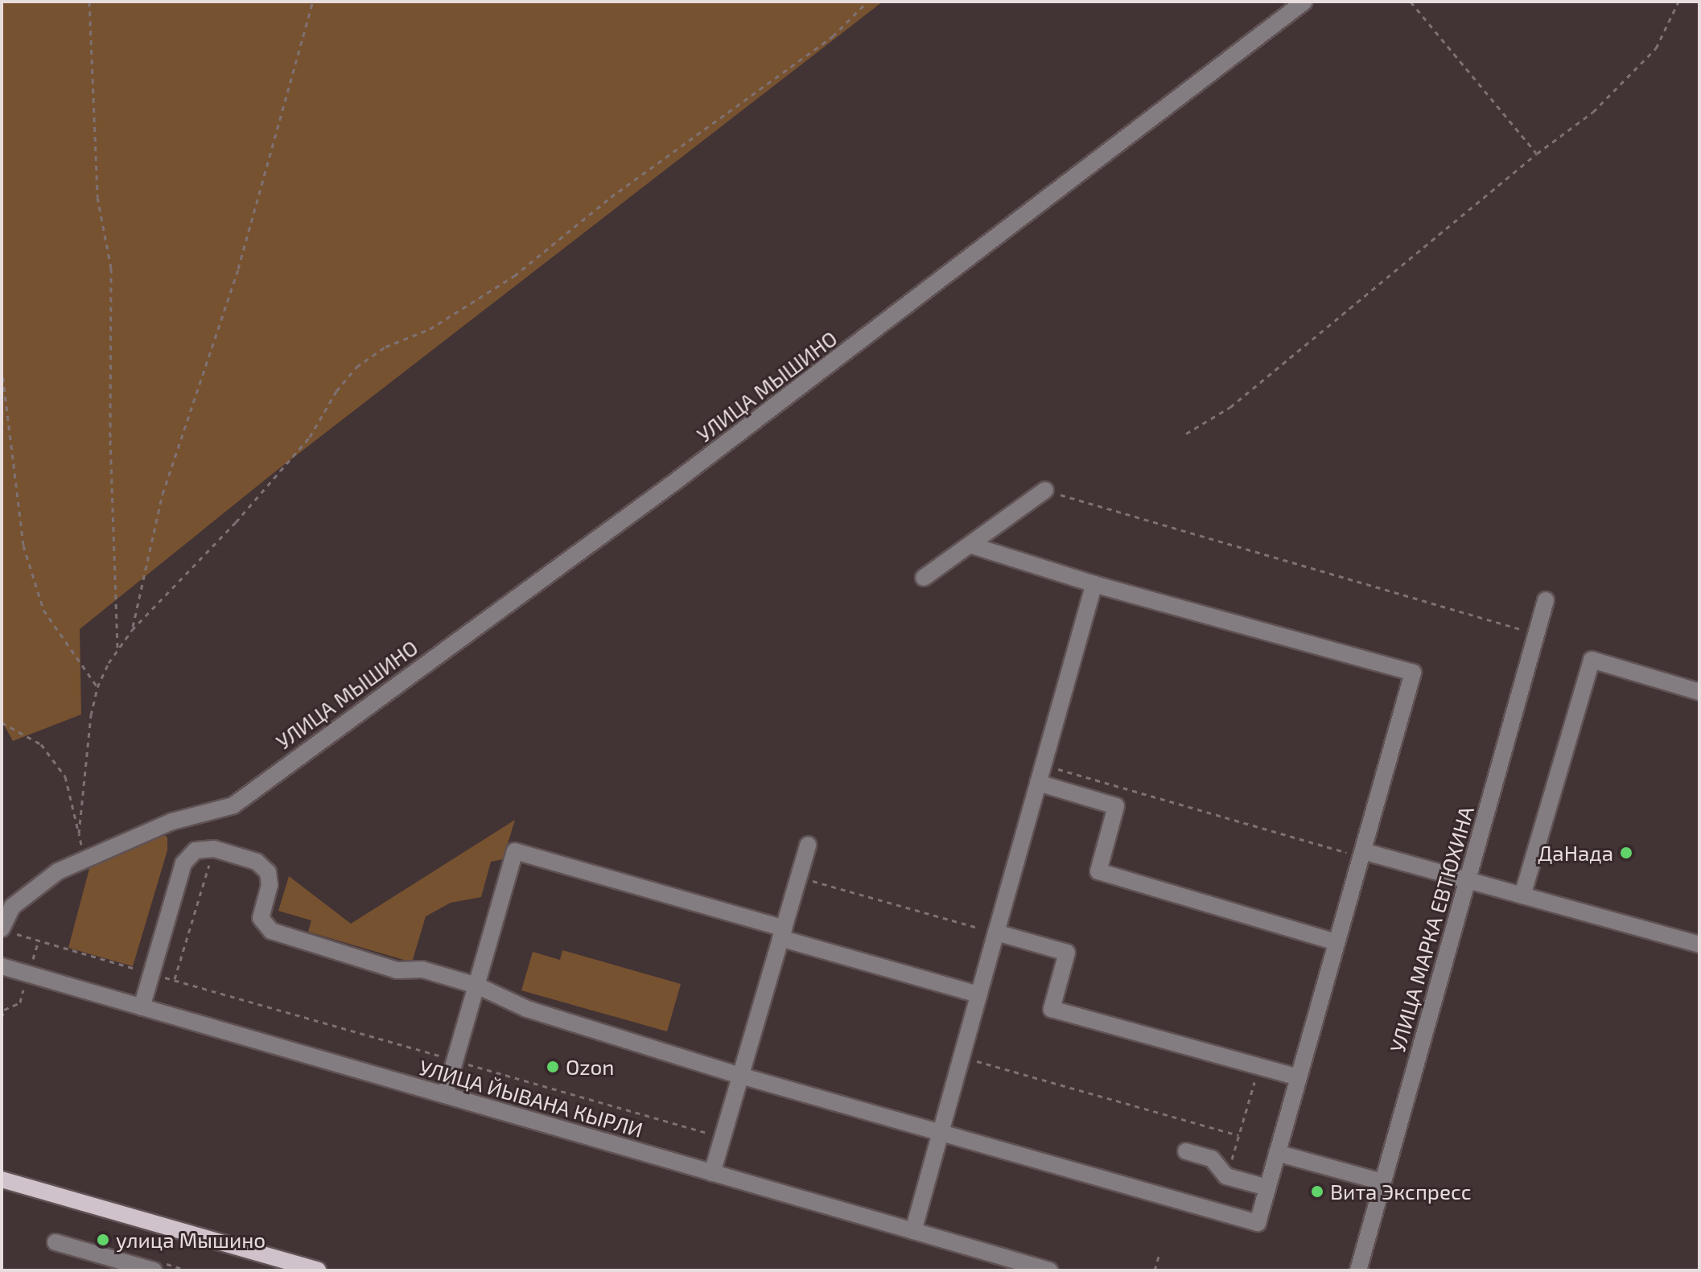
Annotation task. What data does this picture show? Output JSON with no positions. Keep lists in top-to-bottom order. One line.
{"streets":{"street":["УЛИЦА МЫШИНО","УЛИЦА МАРКА ЕВТЮХИНА","УЛИЦА ЙЫВАНА КЫРЛИ"]},"places":["ДаНада","Ozon","Вита Экспресс","улица Мышино"]}
